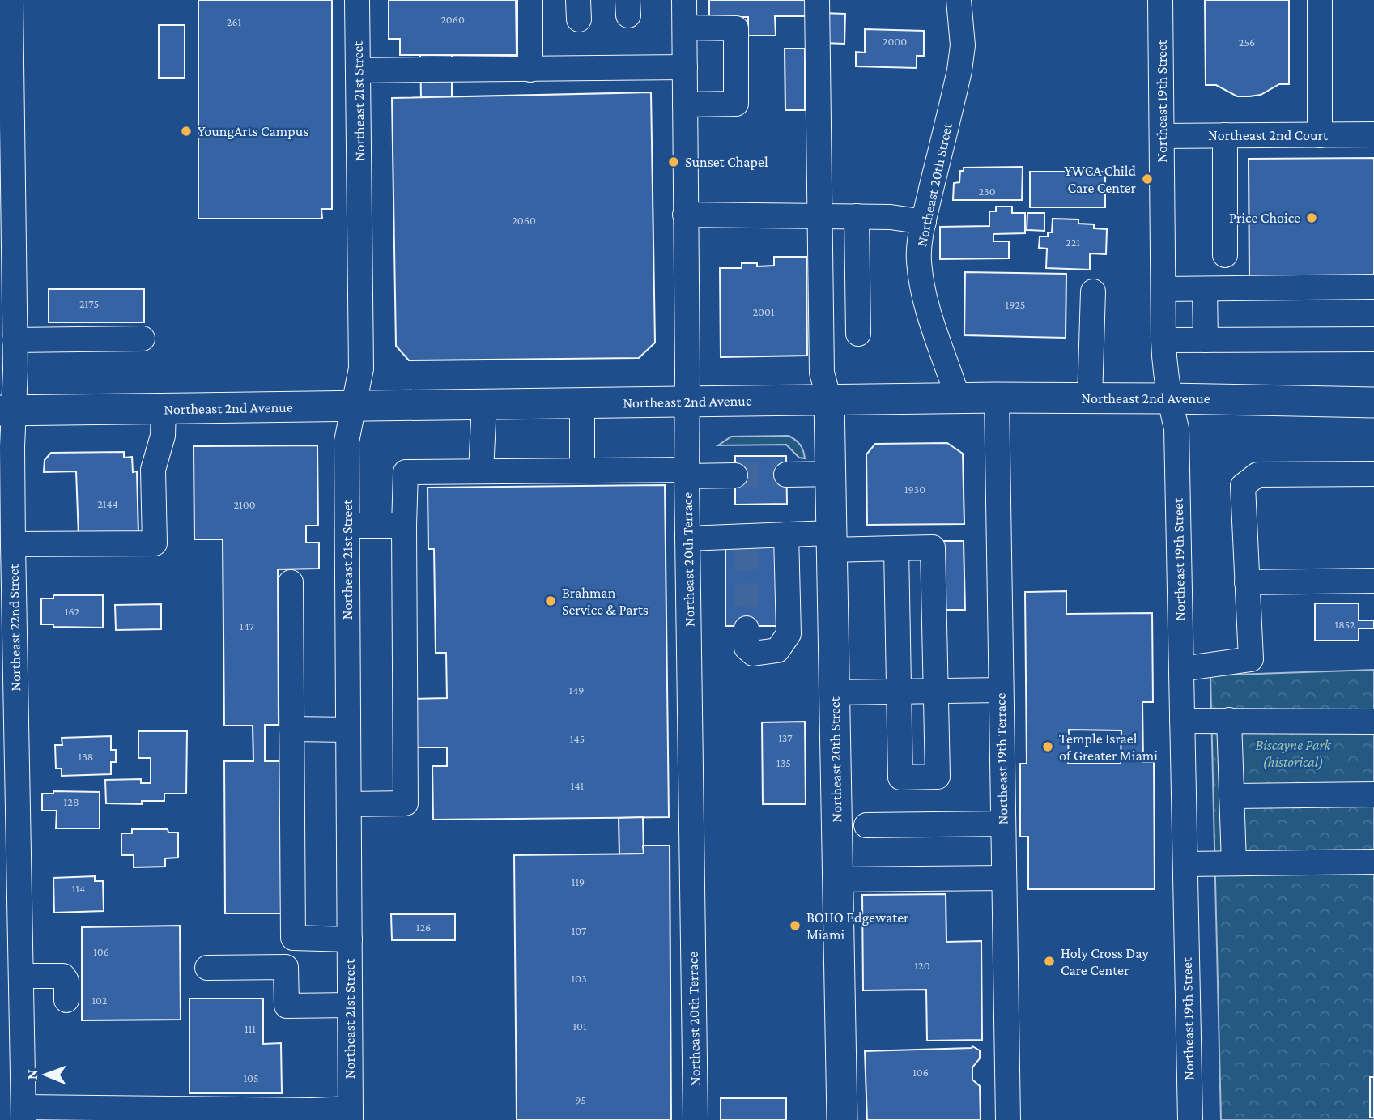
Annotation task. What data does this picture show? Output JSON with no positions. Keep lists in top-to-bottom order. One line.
{"streets":{"main road":["Northeast 20th Street","Northeast 2nd Avenue"],"street":["Northeast 21st Street","Northeast 19th Street","Northeast 2nd Court","Northeast 20th Terrace","Northeast 22nd Street","Northeast 19th Terrace"]},"crossings":[["Northeast 21st Street","Northeast 2nd Avenue"],["Northeast 19th Street","Northeast 2nd Court"],["Northeast 19th Street","Northeast 2nd Avenue"],["Northeast 20th Street","Northeast 2nd Avenue"],["Northeast 2nd Avenue","Northeast 20th Terrace"],["Northeast 2nd Avenue","Northeast 22nd Street"],["Northeast 2nd Avenue","Northeast 19th Terrace"]],"parks":["Biscayne Park (historical)"],"places":["YoungArts Campus","Sunset Chapel","YWCA Child Care Center","Price Choice","Brahman Service & Parts","Temple Israel of Greater Miami","BOHO Edgewater Miami","Holy Cross Day Care Center"],"house_numbers":["2060","261","2000","256","230","2060","221","2175","1925","2001","1930","2144","2100","162","1852","147","149","137","145","138","135","141","128","119","114","126","107","106","120","103","102","101","111","106","105","95"],"north":"left"}
